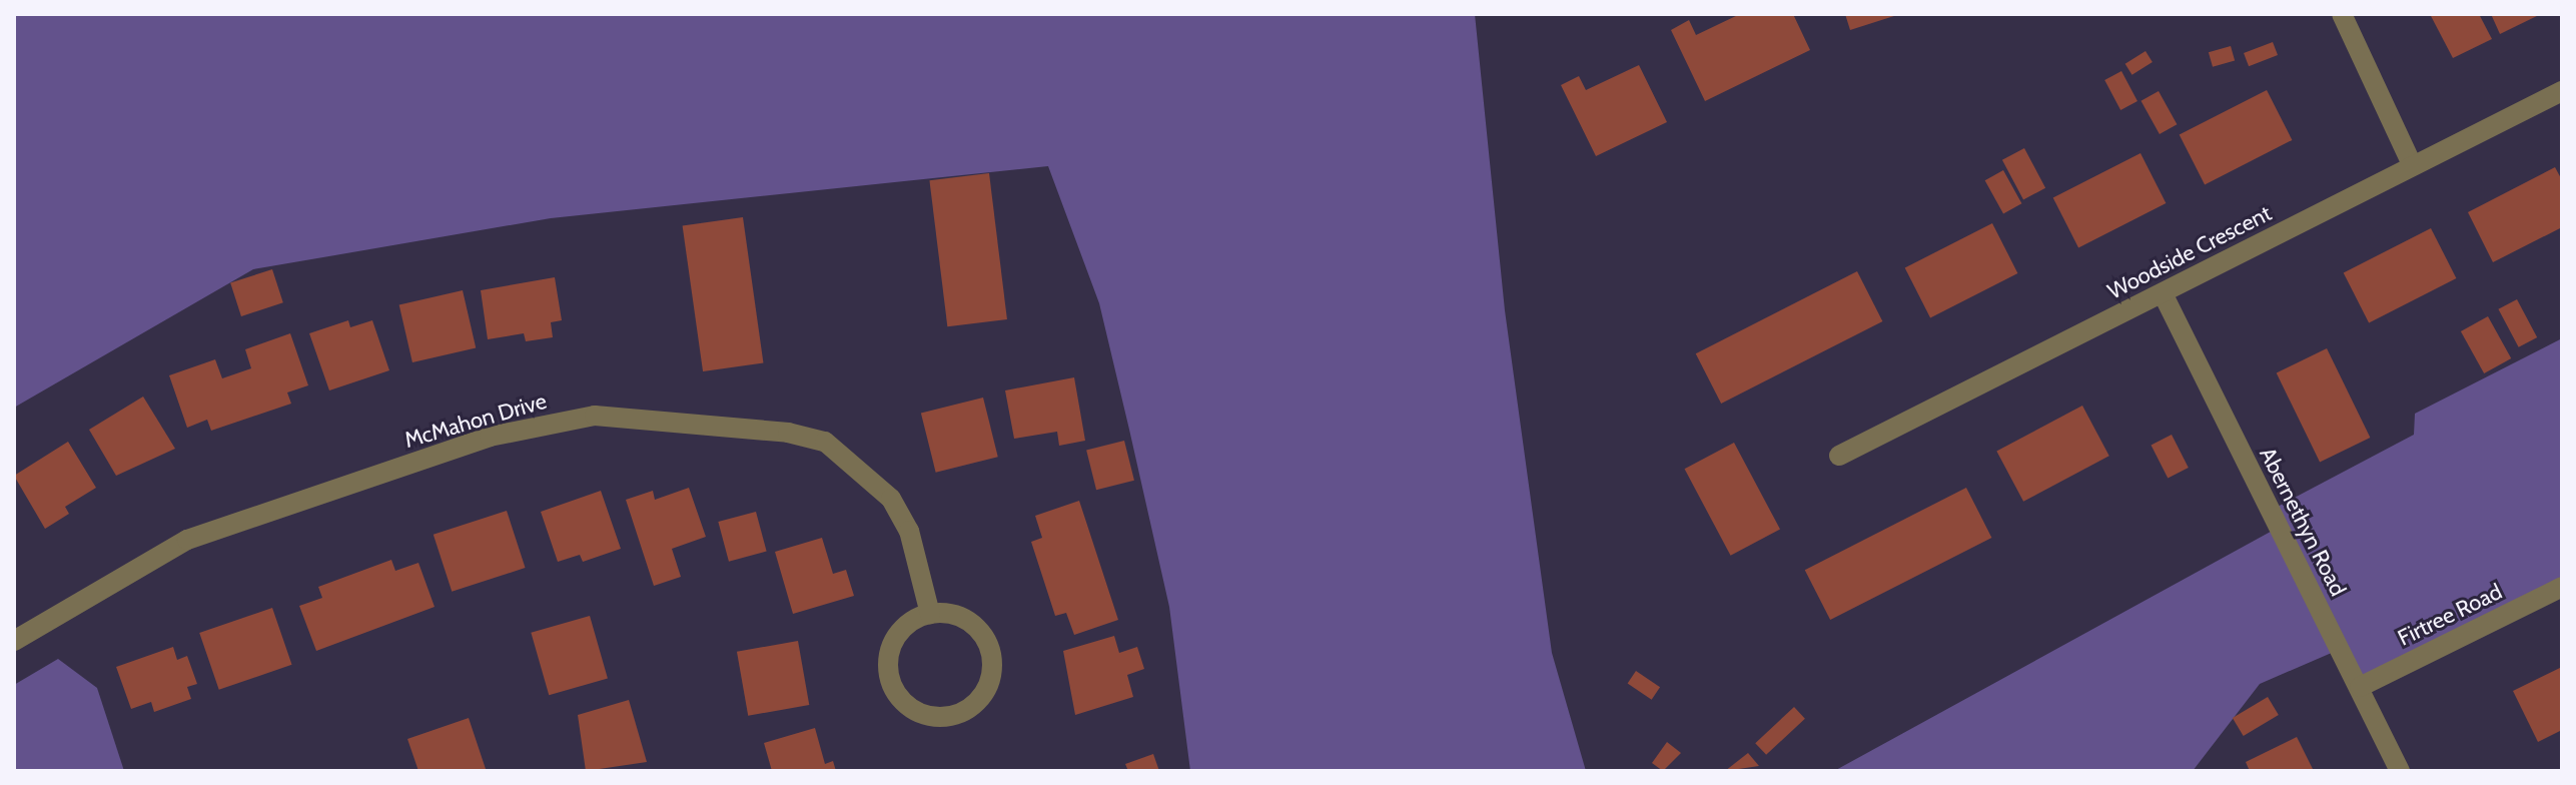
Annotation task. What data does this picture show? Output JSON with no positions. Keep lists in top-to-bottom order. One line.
{"streets":{"street":["Woodside Crescent","McMahon Drive","Abernethyn Road","Firtree Road"]},"crossings":[["Woodside Crescent","Abernethyn Road"],["Abernethyn Road","Firtree Road"]]}
